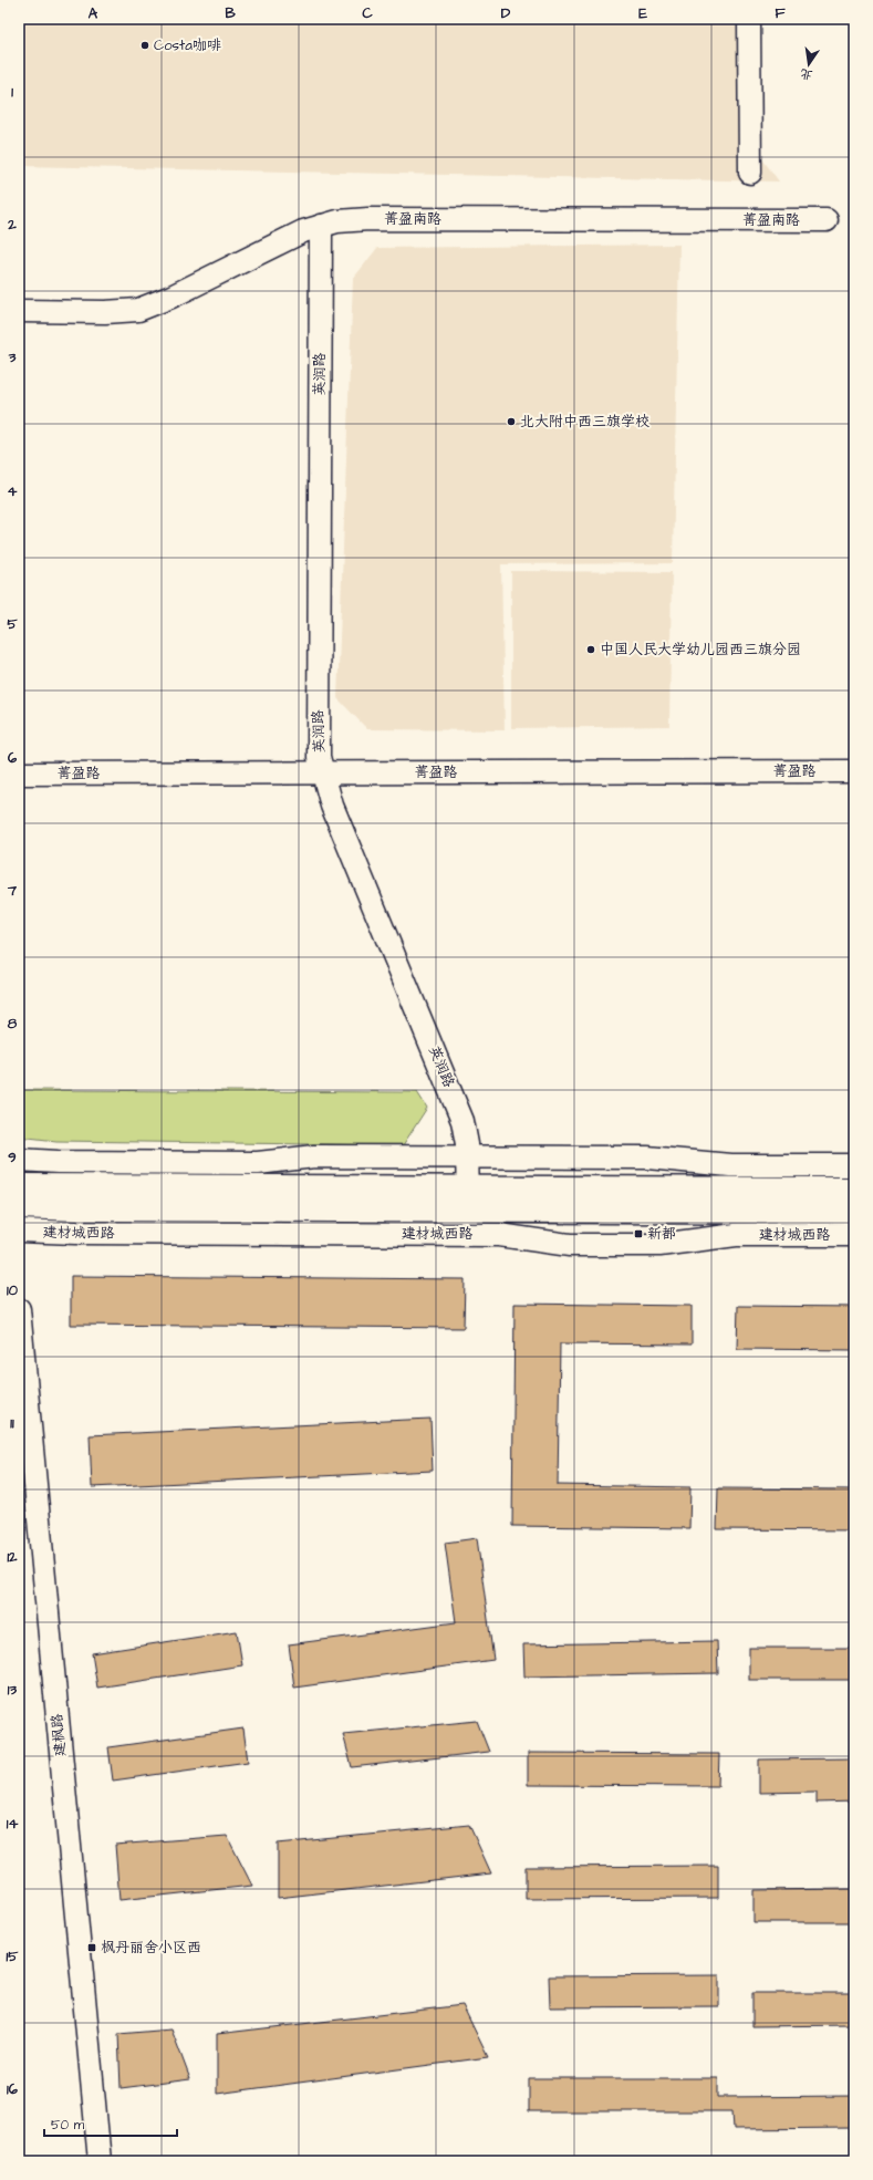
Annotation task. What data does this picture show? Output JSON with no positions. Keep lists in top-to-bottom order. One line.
{"streets":{"main road":["建材城西路"],"street":["菁盈南路","英润路","菁盈路","建枫路"]},"crossings":[["菁盈南路","英润路"],["英润路","菁盈路"],["英润路","建材城西路"]],"places":{"other":["Costa咖啡","北大附中西三旗学校","中国人民大学幼儿园西三旗分园"],"transit":["新都","枫丹丽舍小区西"]},"scale_bar":"50 m","north":"bottom","grid":{"columns":["A","B","C","D","E","F"],"rows":["1","2","3","4","5","6","7","8","9","10","11","12","13","14","15","16"]}}
